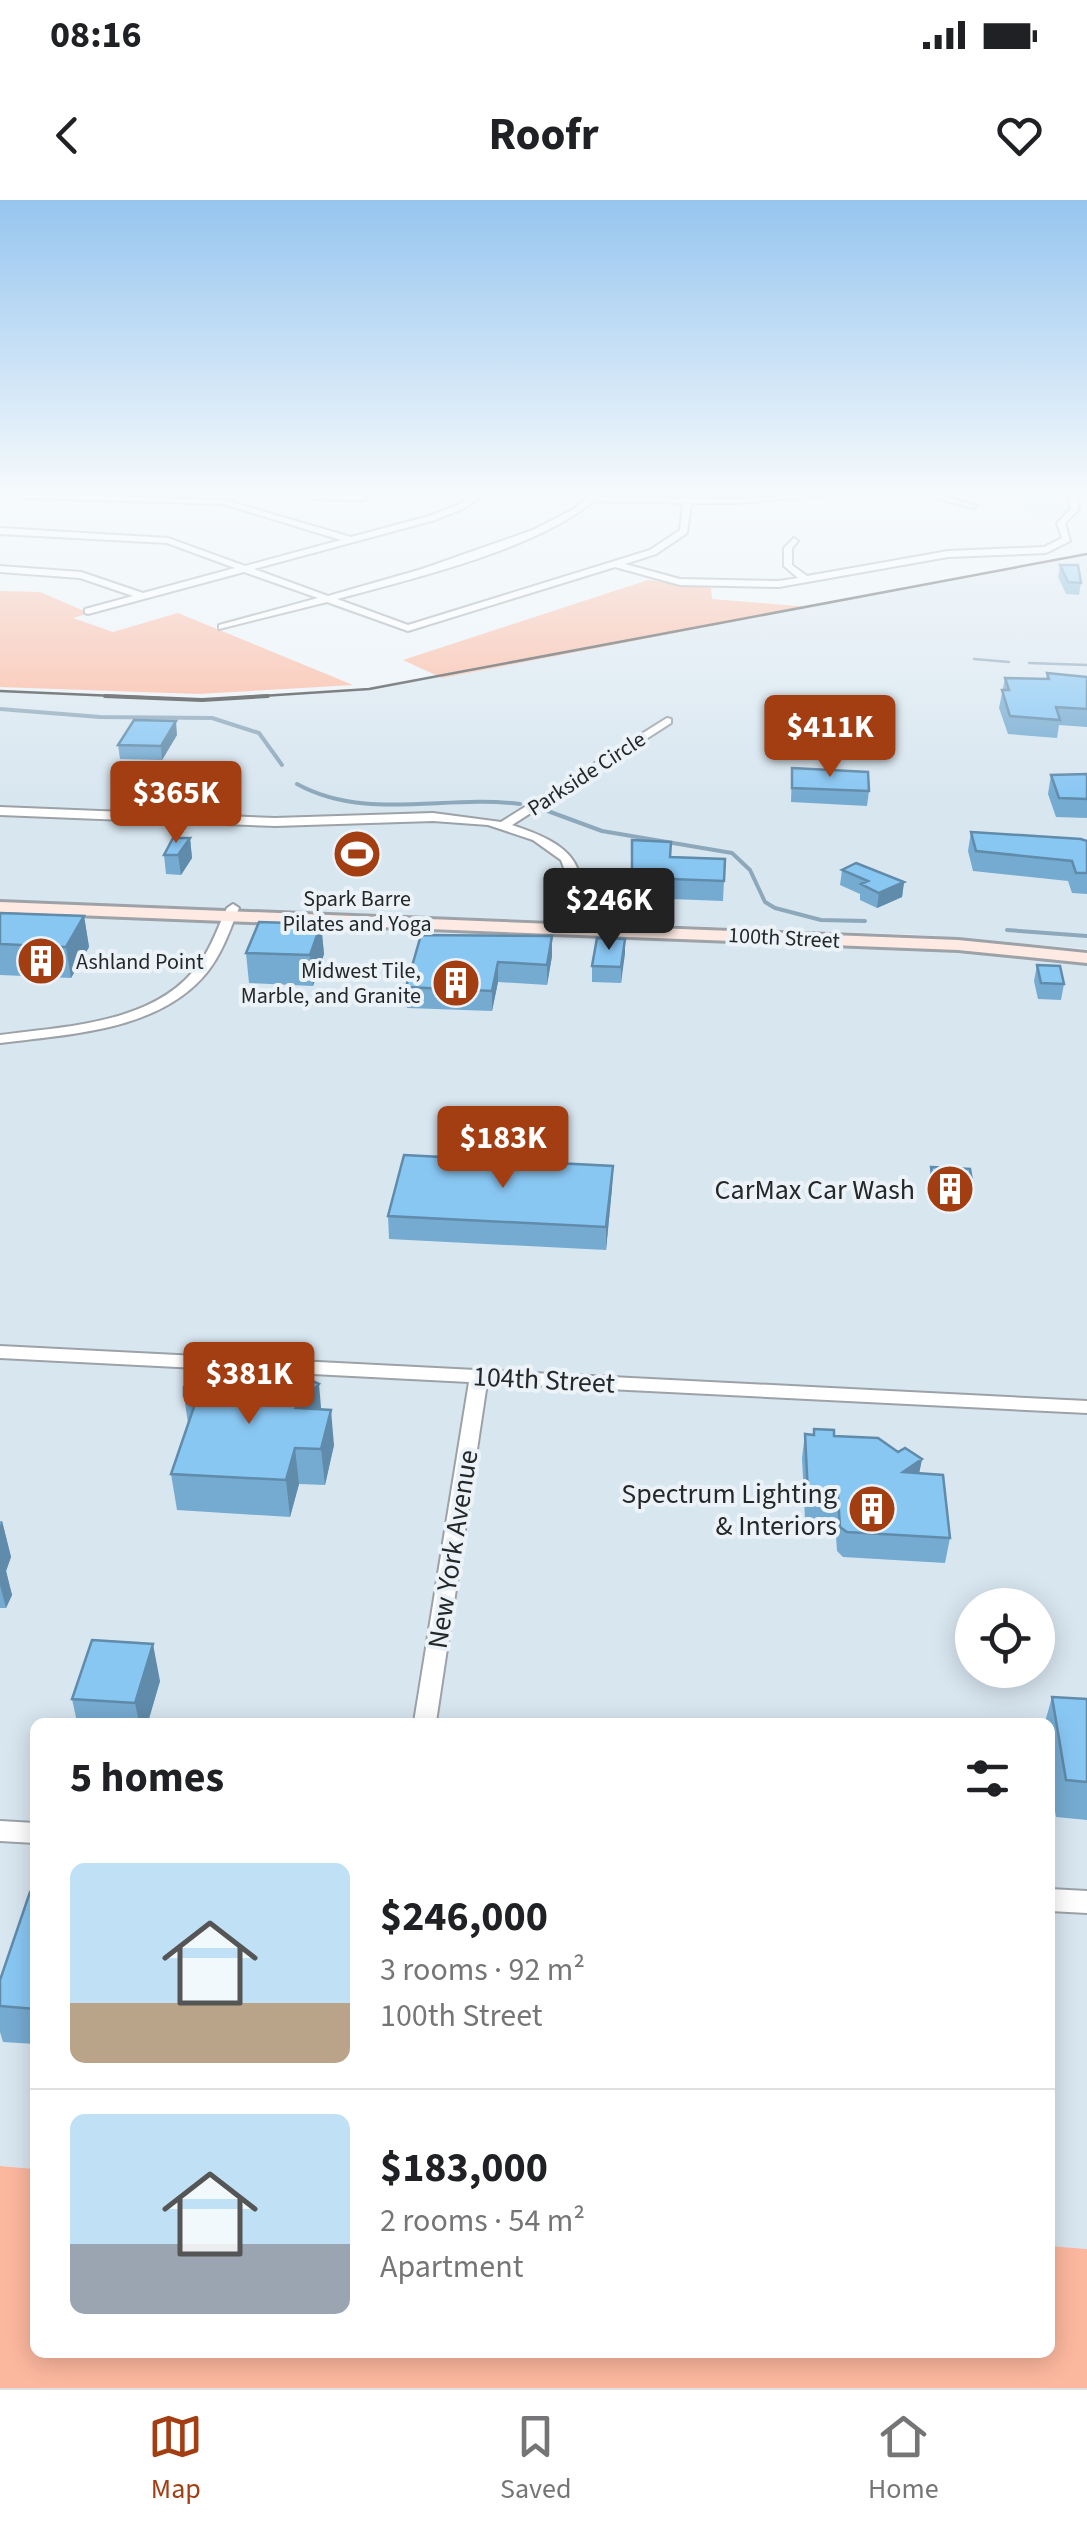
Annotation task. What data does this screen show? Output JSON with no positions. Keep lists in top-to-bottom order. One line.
{"streets":{"main road":["100th Street"],"street":["Parkside Circle","104th Street","New York Avenue"]},"crossings":[["104th Street","New York Avenue"]],"places":{"sports":["Spark Barre Pilates and Yoga"],"building":["Ashland Point","Midwest Tile, Marble, and Granite","CarMax Car Wash","Spectrum Lighting & Interiors"]},"page":{"status":"08:16","header":"Roofr","price":["$411K","$365K","$246K","$183K","$381K"],"heading":"5 homes","list":[{"name":"$246,000","note":"3 rooms · 92 m² · 100th Street"},{"name":"$183,000","note":"2 rooms · 54 m² · Apartment"}],"tabs":["Map","Saved","Home"]}}
